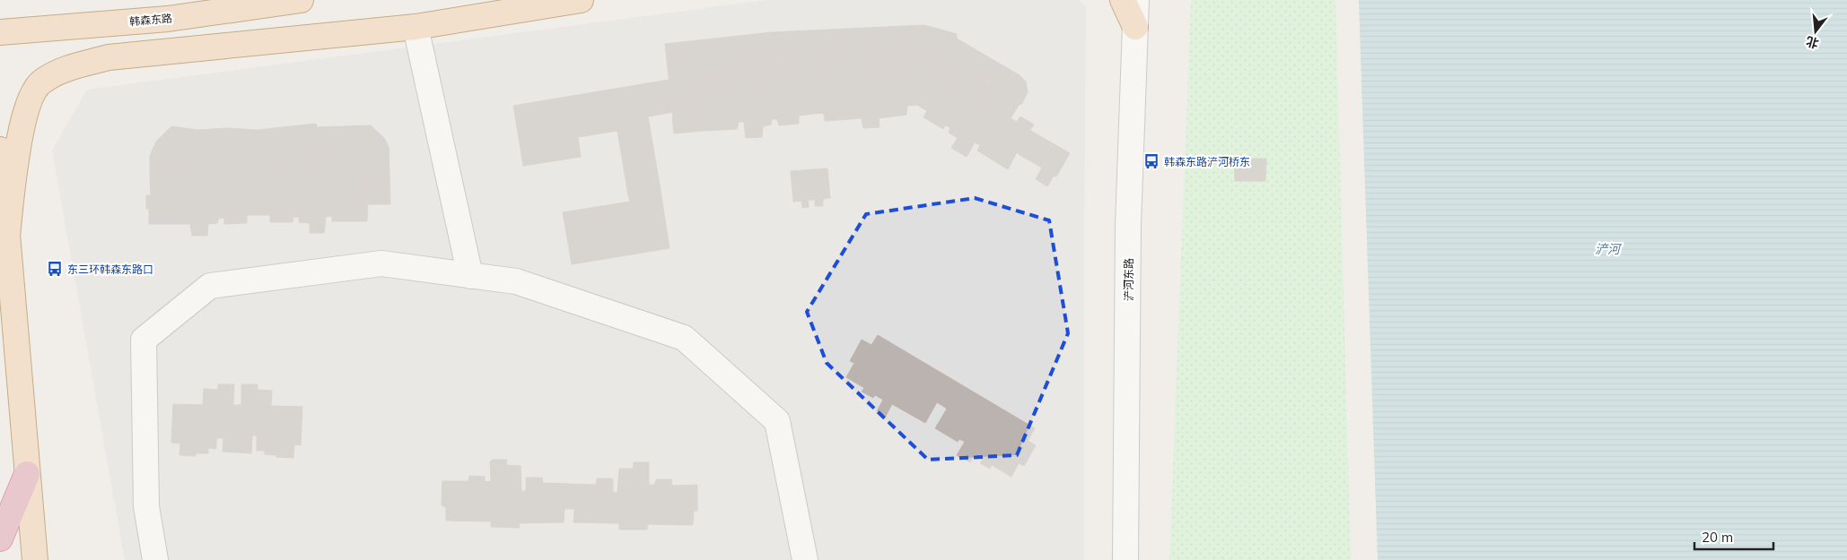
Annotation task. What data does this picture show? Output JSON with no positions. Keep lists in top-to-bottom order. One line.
{"streets":{"main road":["韩森东路"],"street":["浐河东路"]},"water":["浐河"],"places":{"bus stop":["韩森东路浐河桥东","东三环韩森东路口"]},"scale_bar":"20 m","north":"bottom"}
